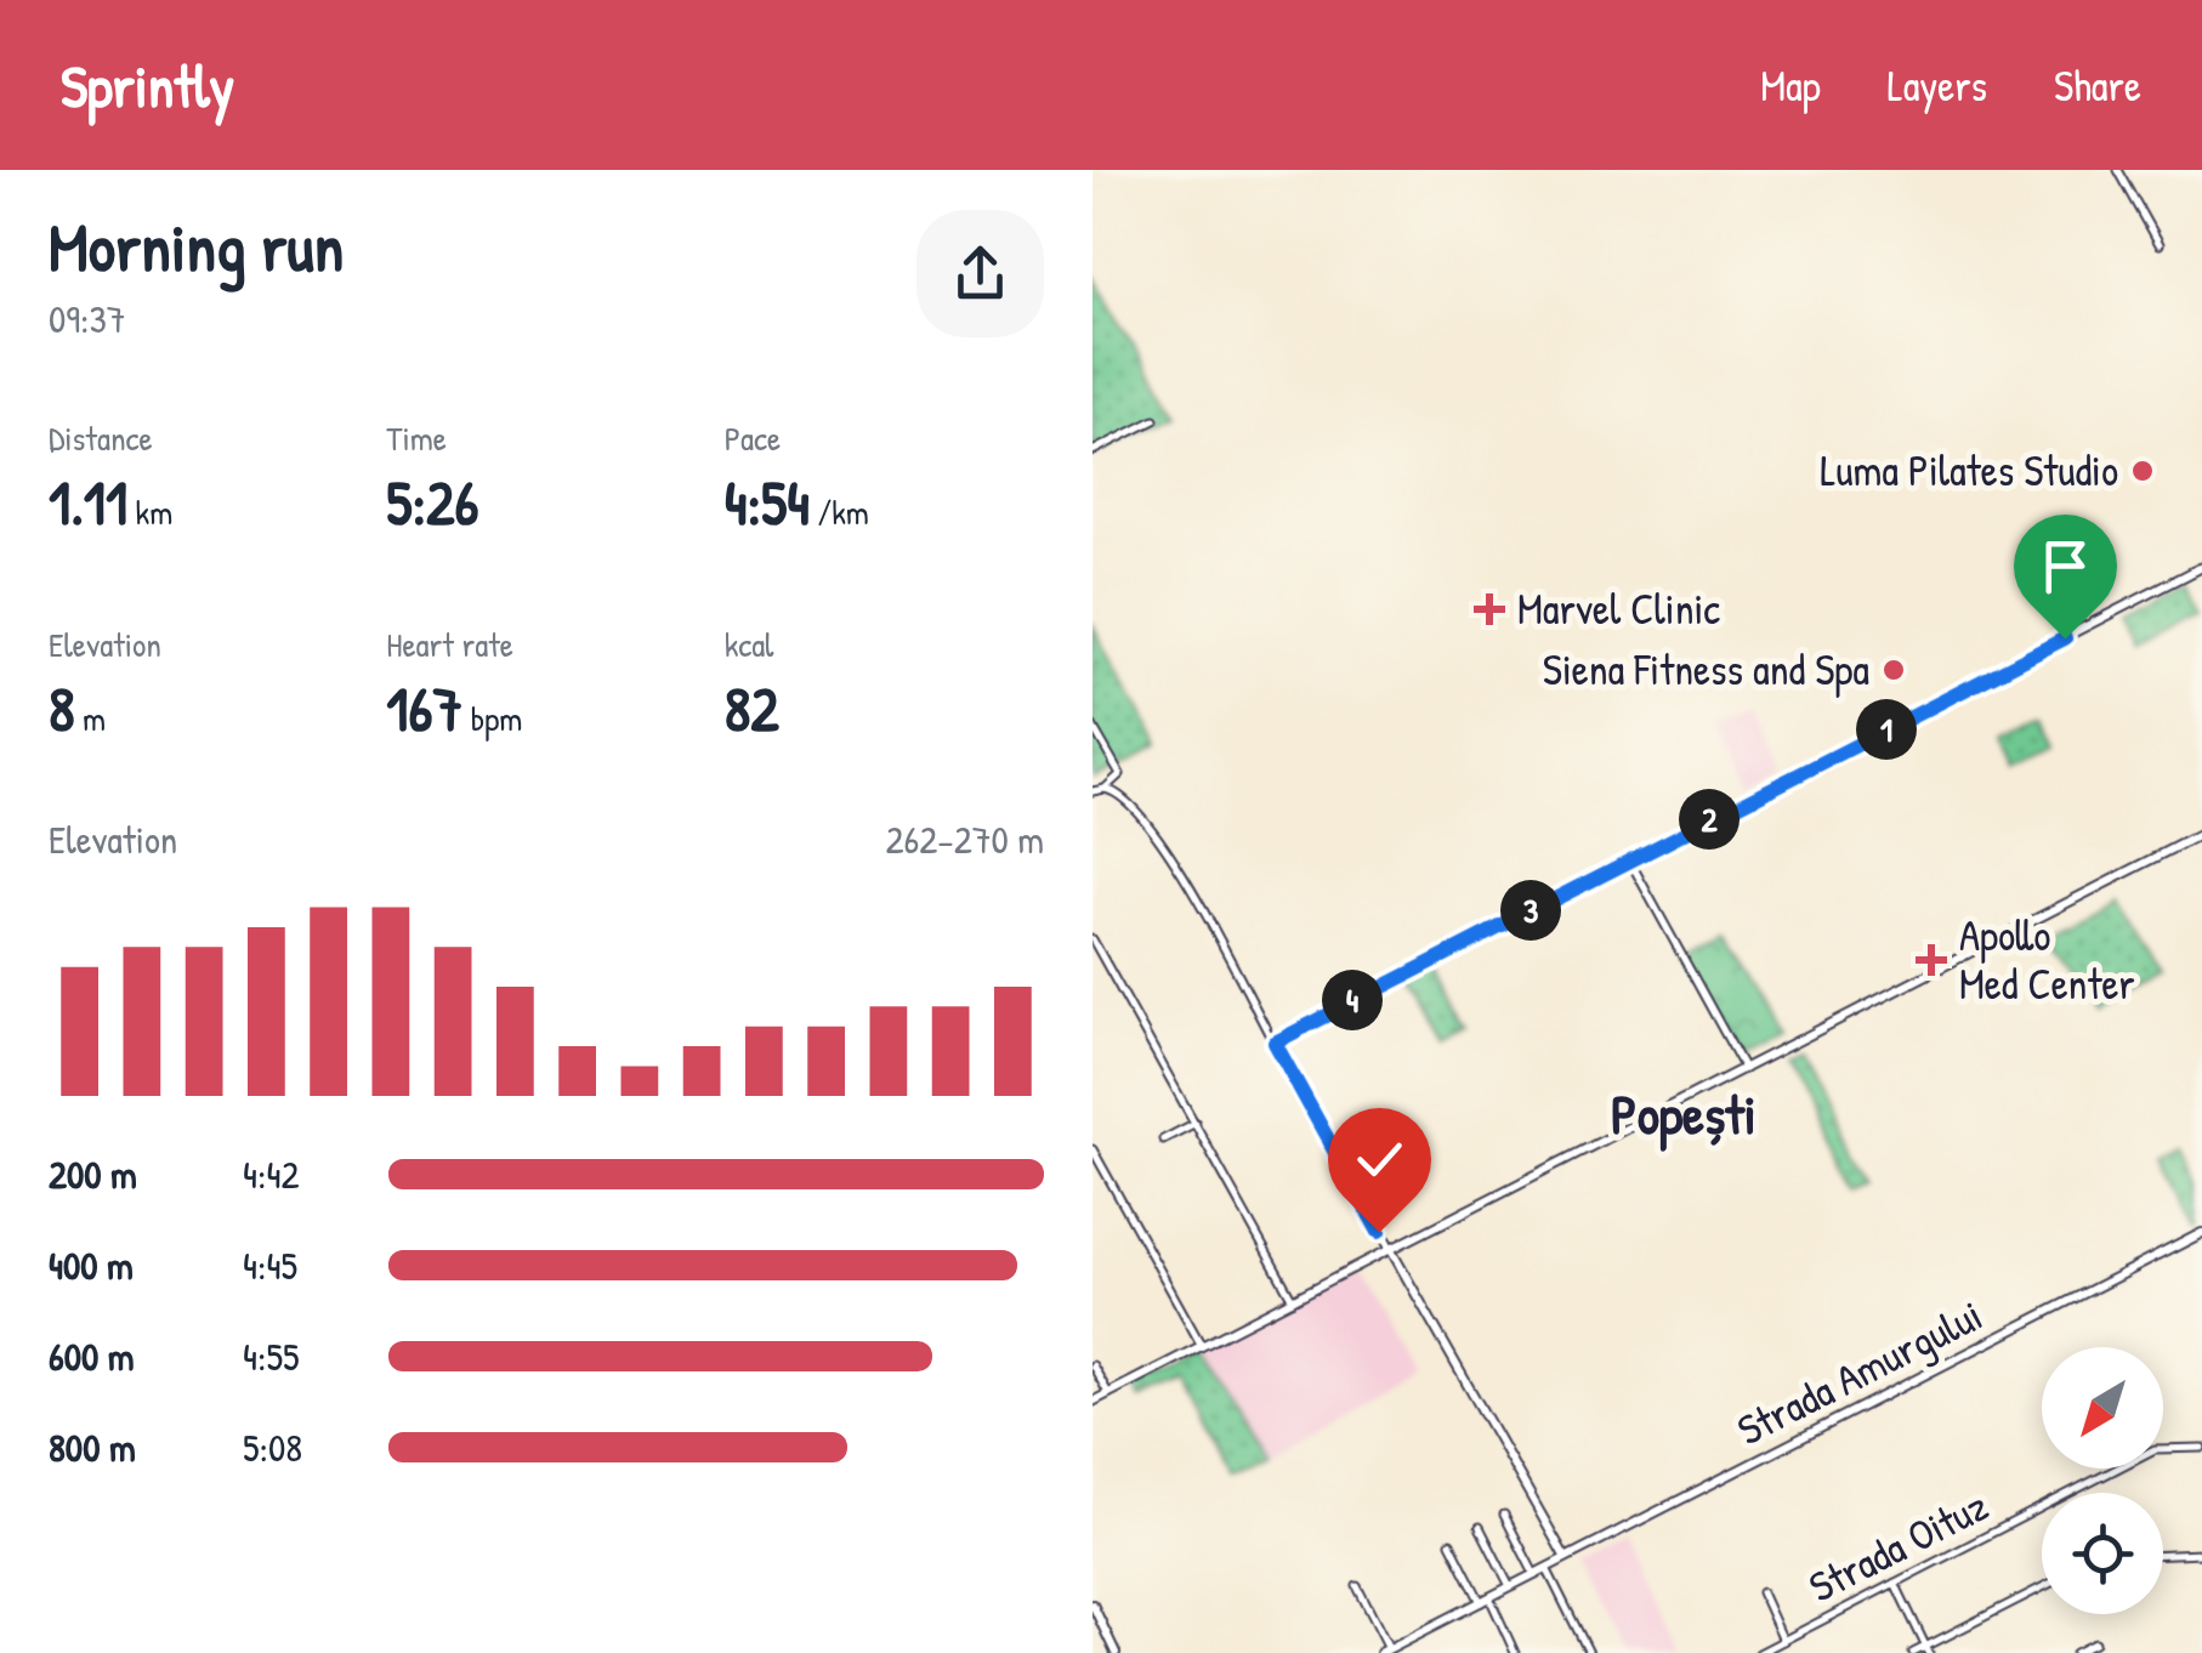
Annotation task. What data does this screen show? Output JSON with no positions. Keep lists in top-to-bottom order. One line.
{"streets":{"street":["Strada Amurgului","Strada Oituz"]},"districts":["Popești"],"places":{"other":["Luma Pilates Studio","Siena Fitness and Spa"],"health":["Marvel Clinic","Apollo Med Center"]},"north":"bottom left","page":{"header":"Sprintly","nav":["Map","Layers","Share"],"heading":["Morning run","09:37"],"stats":[["Distance","1.11 km"],["Time","5:26"],["Pace","4:54 /km"],["Elevation","8 m"],["Heart rate","167 bpm"],["kcal","82"]],"pins":["1","2","3","4"],"chart":["Elevation","262–270 m"],"list":[{"name":"200 m","note":"4:42"},{"name":"400 m","note":"4:45"},{"name":"600 m","note":"4:55"},{"name":"800 m","note":"5:08"}]}}
